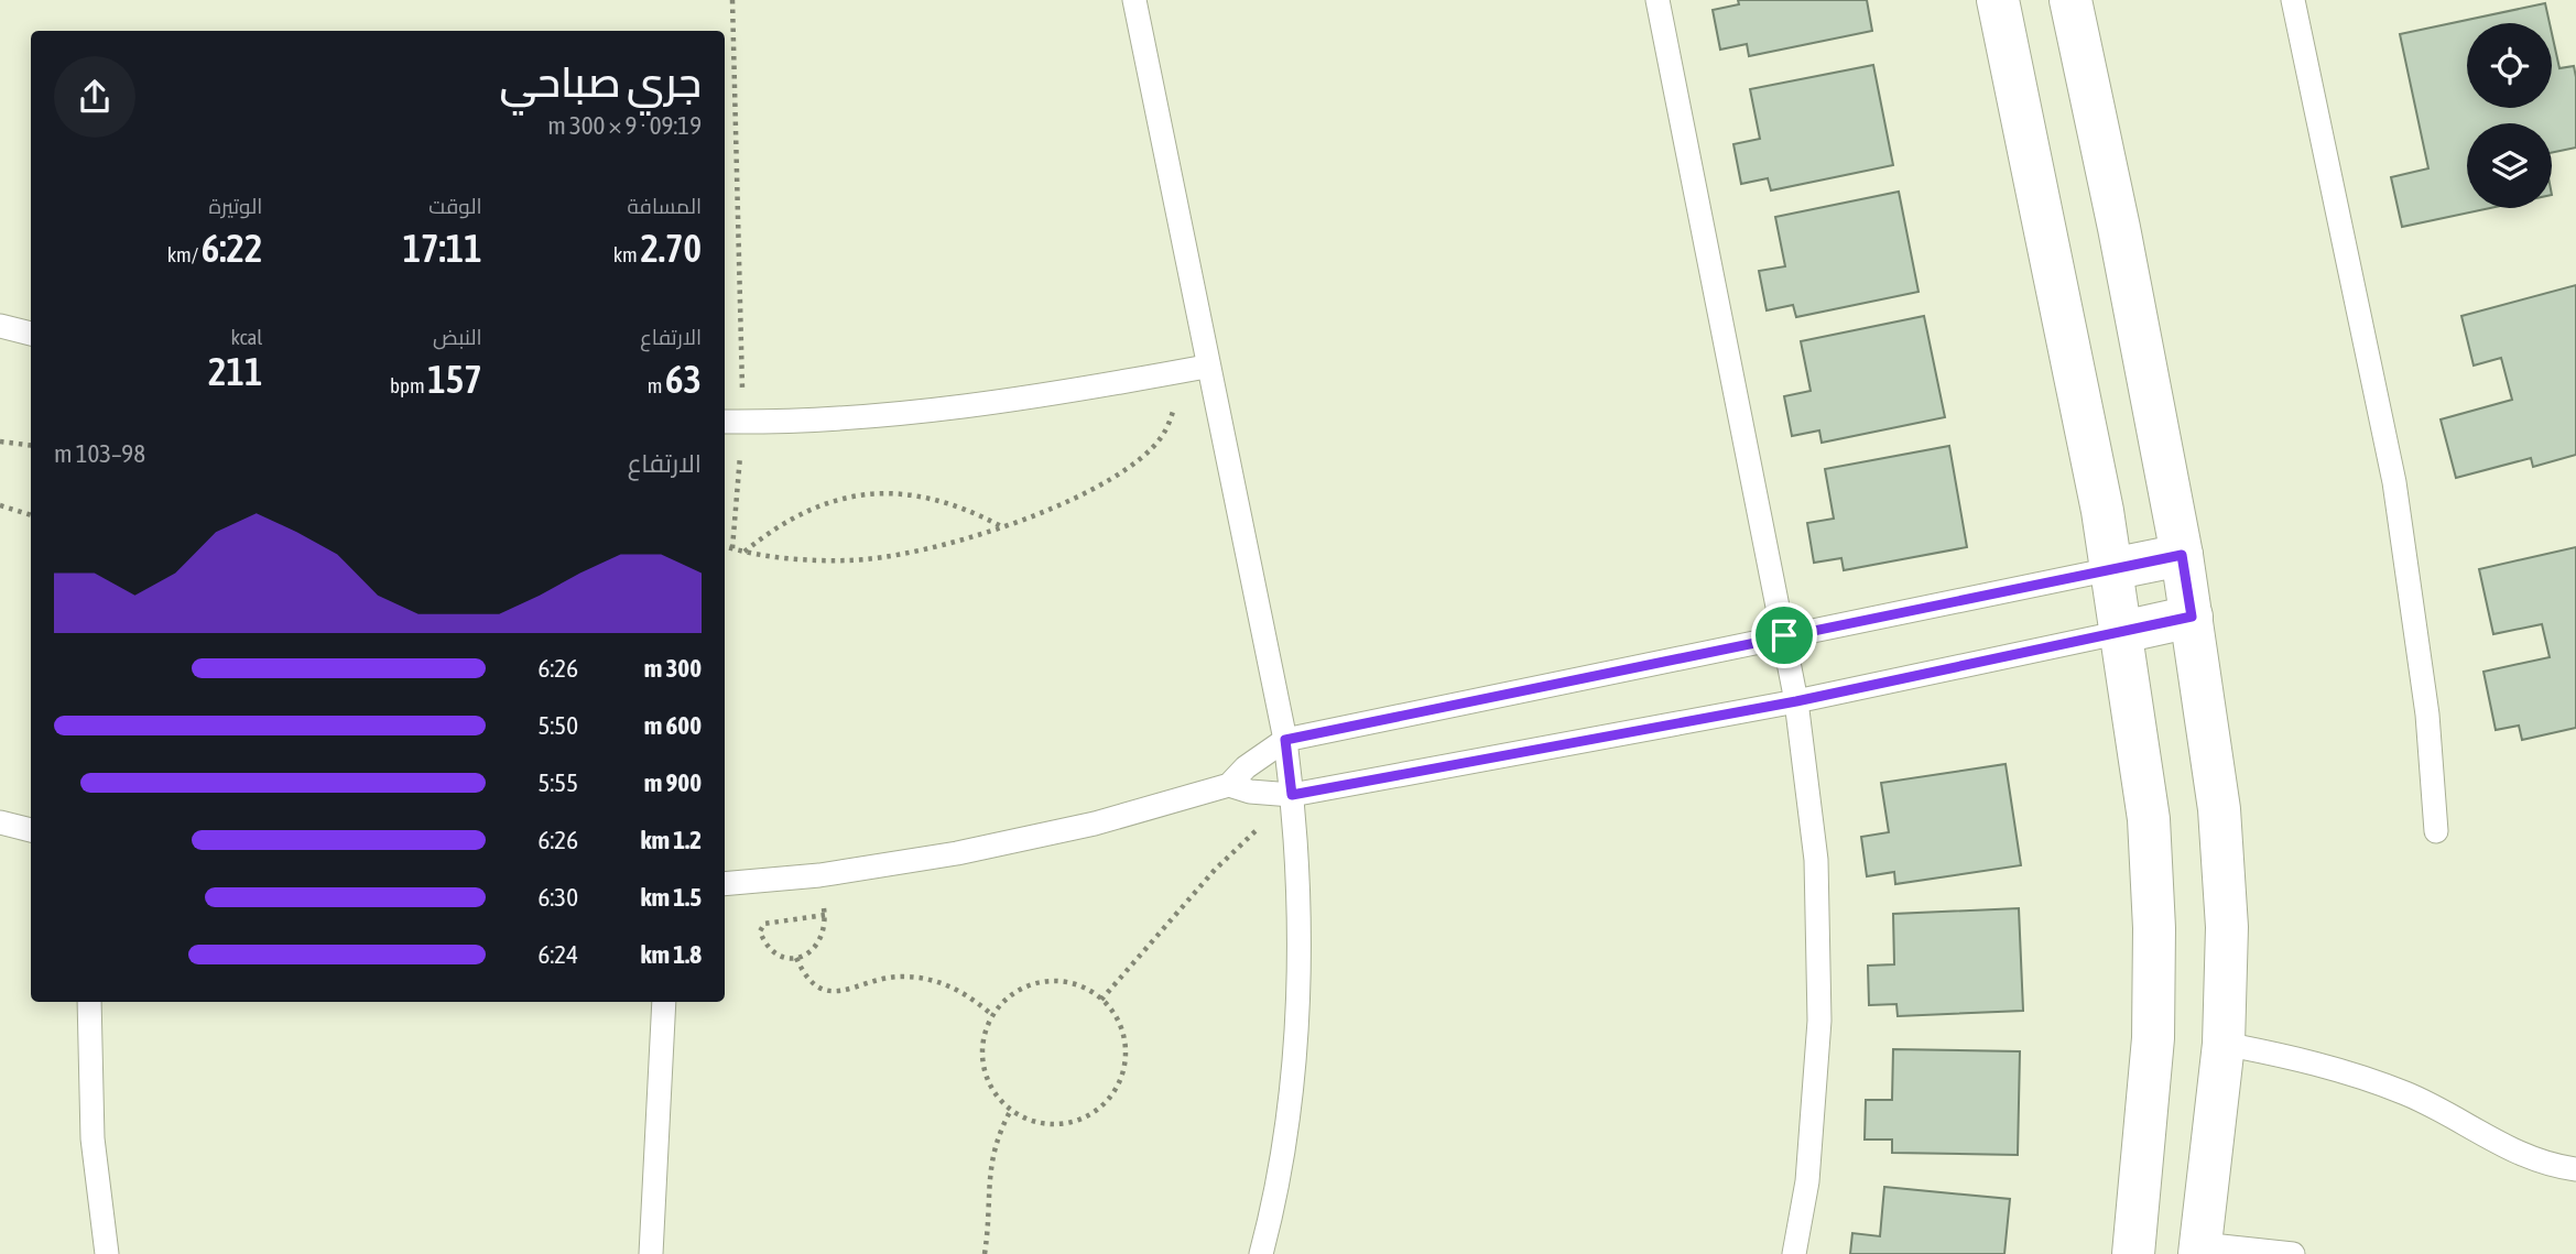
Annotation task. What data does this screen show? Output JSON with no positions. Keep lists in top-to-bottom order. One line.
{"page":{"heading":["جري صباحي","09:19 · 9 × 300 m"],"stats":[["المسافة","2.70 km"],["الوقت","17:11"],["الوتيرة","6:22 /km"],["الارتفاع","63 m"],["النبض","157 bpm"],["kcal","211"]],"chart":["الارتفاع","98–103 m"],"list":[{"name":"300 m","note":"6:26"},{"name":"600 m","note":"5:50"},{"name":"900 m","note":"5:55"},{"name":"1.2 km","note":"6:26"},{"name":"1.5 km","note":"6:30"},{"name":"1.8 km","note":"6:24"}]}}
